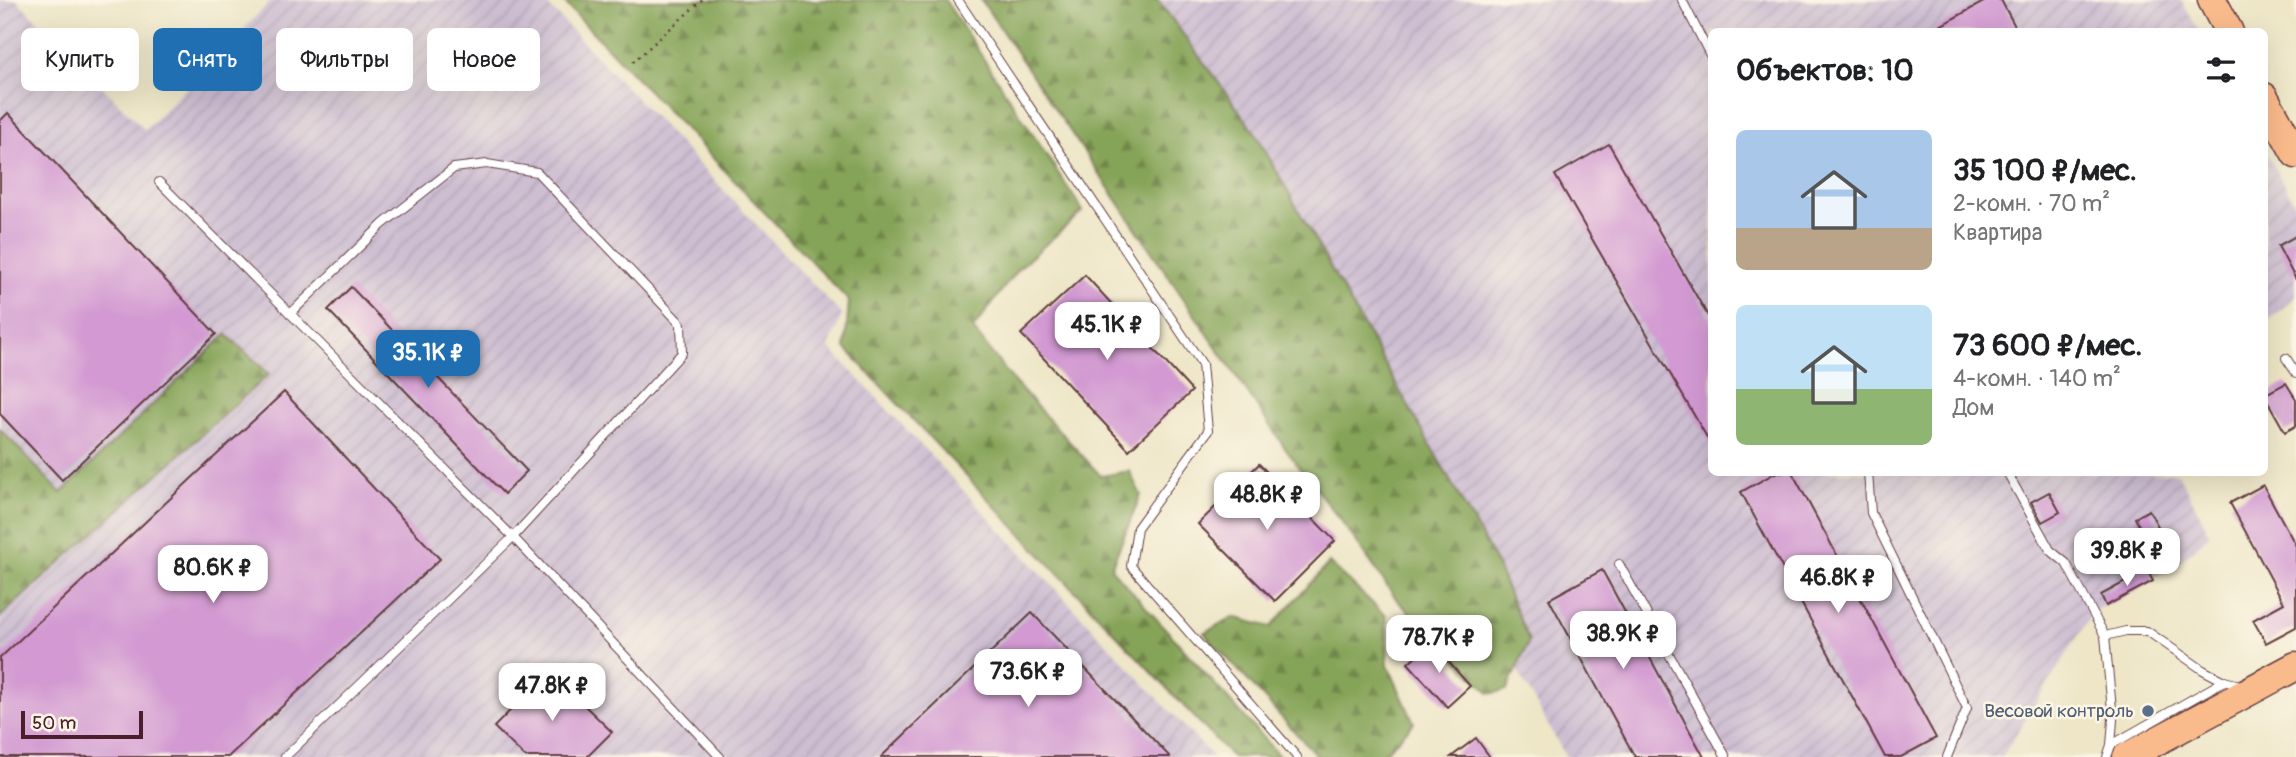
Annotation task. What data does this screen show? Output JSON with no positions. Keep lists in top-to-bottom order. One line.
{"places":["Весовой контроль"],"scale_bar":"50 m","page":{"chip":["Купить","Снять","Фильтры","Новое"],"heading":"Объектов: 10","list":[{"name":"35 100 ₽/мес.","note":"2-комн. · 70 m² · Квартира"},{"name":"73 600 ₽/мес.","note":"4-комн. · 140 m² · Дом"}],"price":["45.1K ₽","35.1K ₽","48.8K ₽","39.8K ₽","80.6K ₽","46.8K ₽","38.9K ₽","78.7K ₽","73.6K ₽","47.8K ₽"],"scale":"50 m"}}
